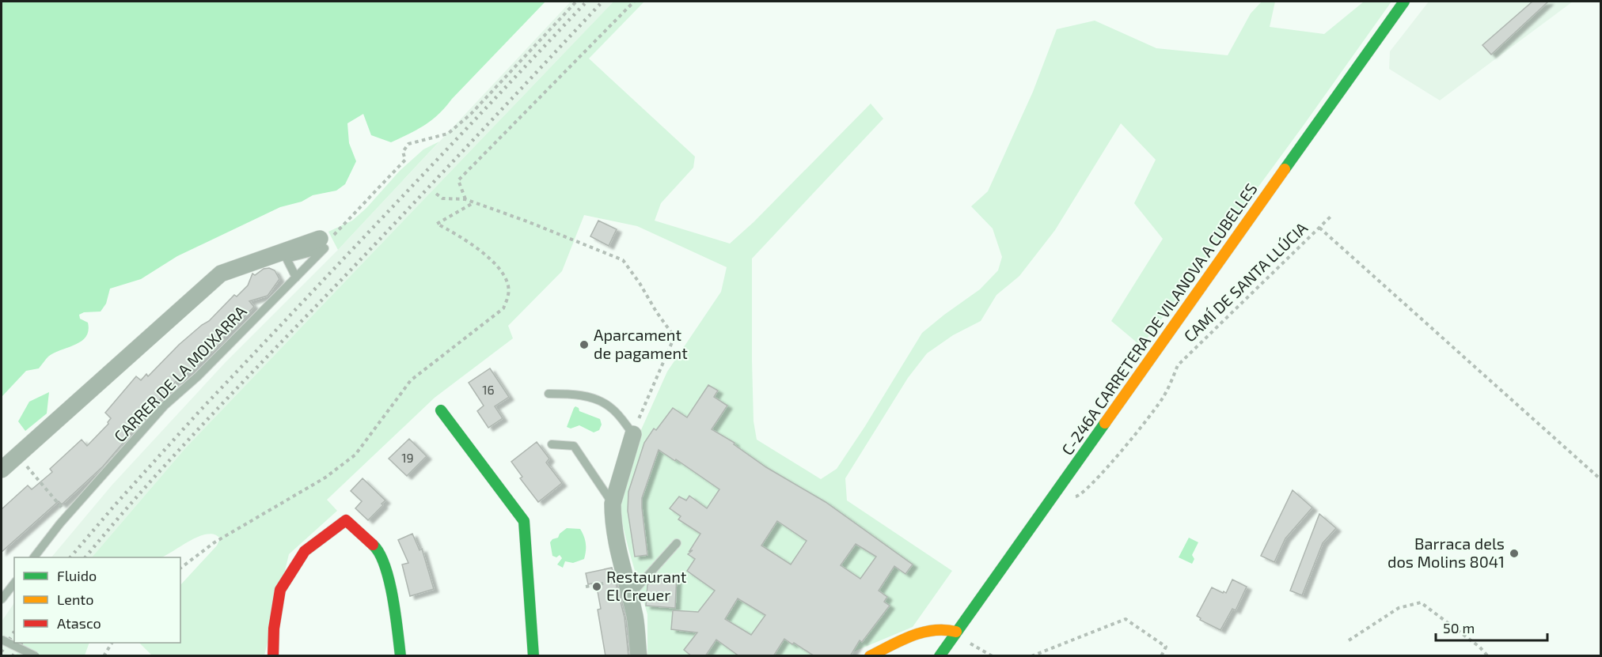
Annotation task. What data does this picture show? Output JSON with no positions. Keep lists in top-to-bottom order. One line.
{"streets":{"main road":["C-246A CARRETERA DE VILANOVA A CUBELLES"],"lane":["CARRER DE LA MOIXARRA"],"path":["CAMÍ DE SANTA LLÚCIA"]},"crossings":[["CAMÍ DE SANTA LLÚCIA","C-246A CARRETERA DE VILANOVA A CUBELLES"]],"places":["Aparcament de pagament","Barraca dels dos Molins 8041","Restaurant El Creuer"],"house_numbers":["16","19"],"legend":["Fluido","Lento","Atasco"],"scale_bar":"50 m"}
